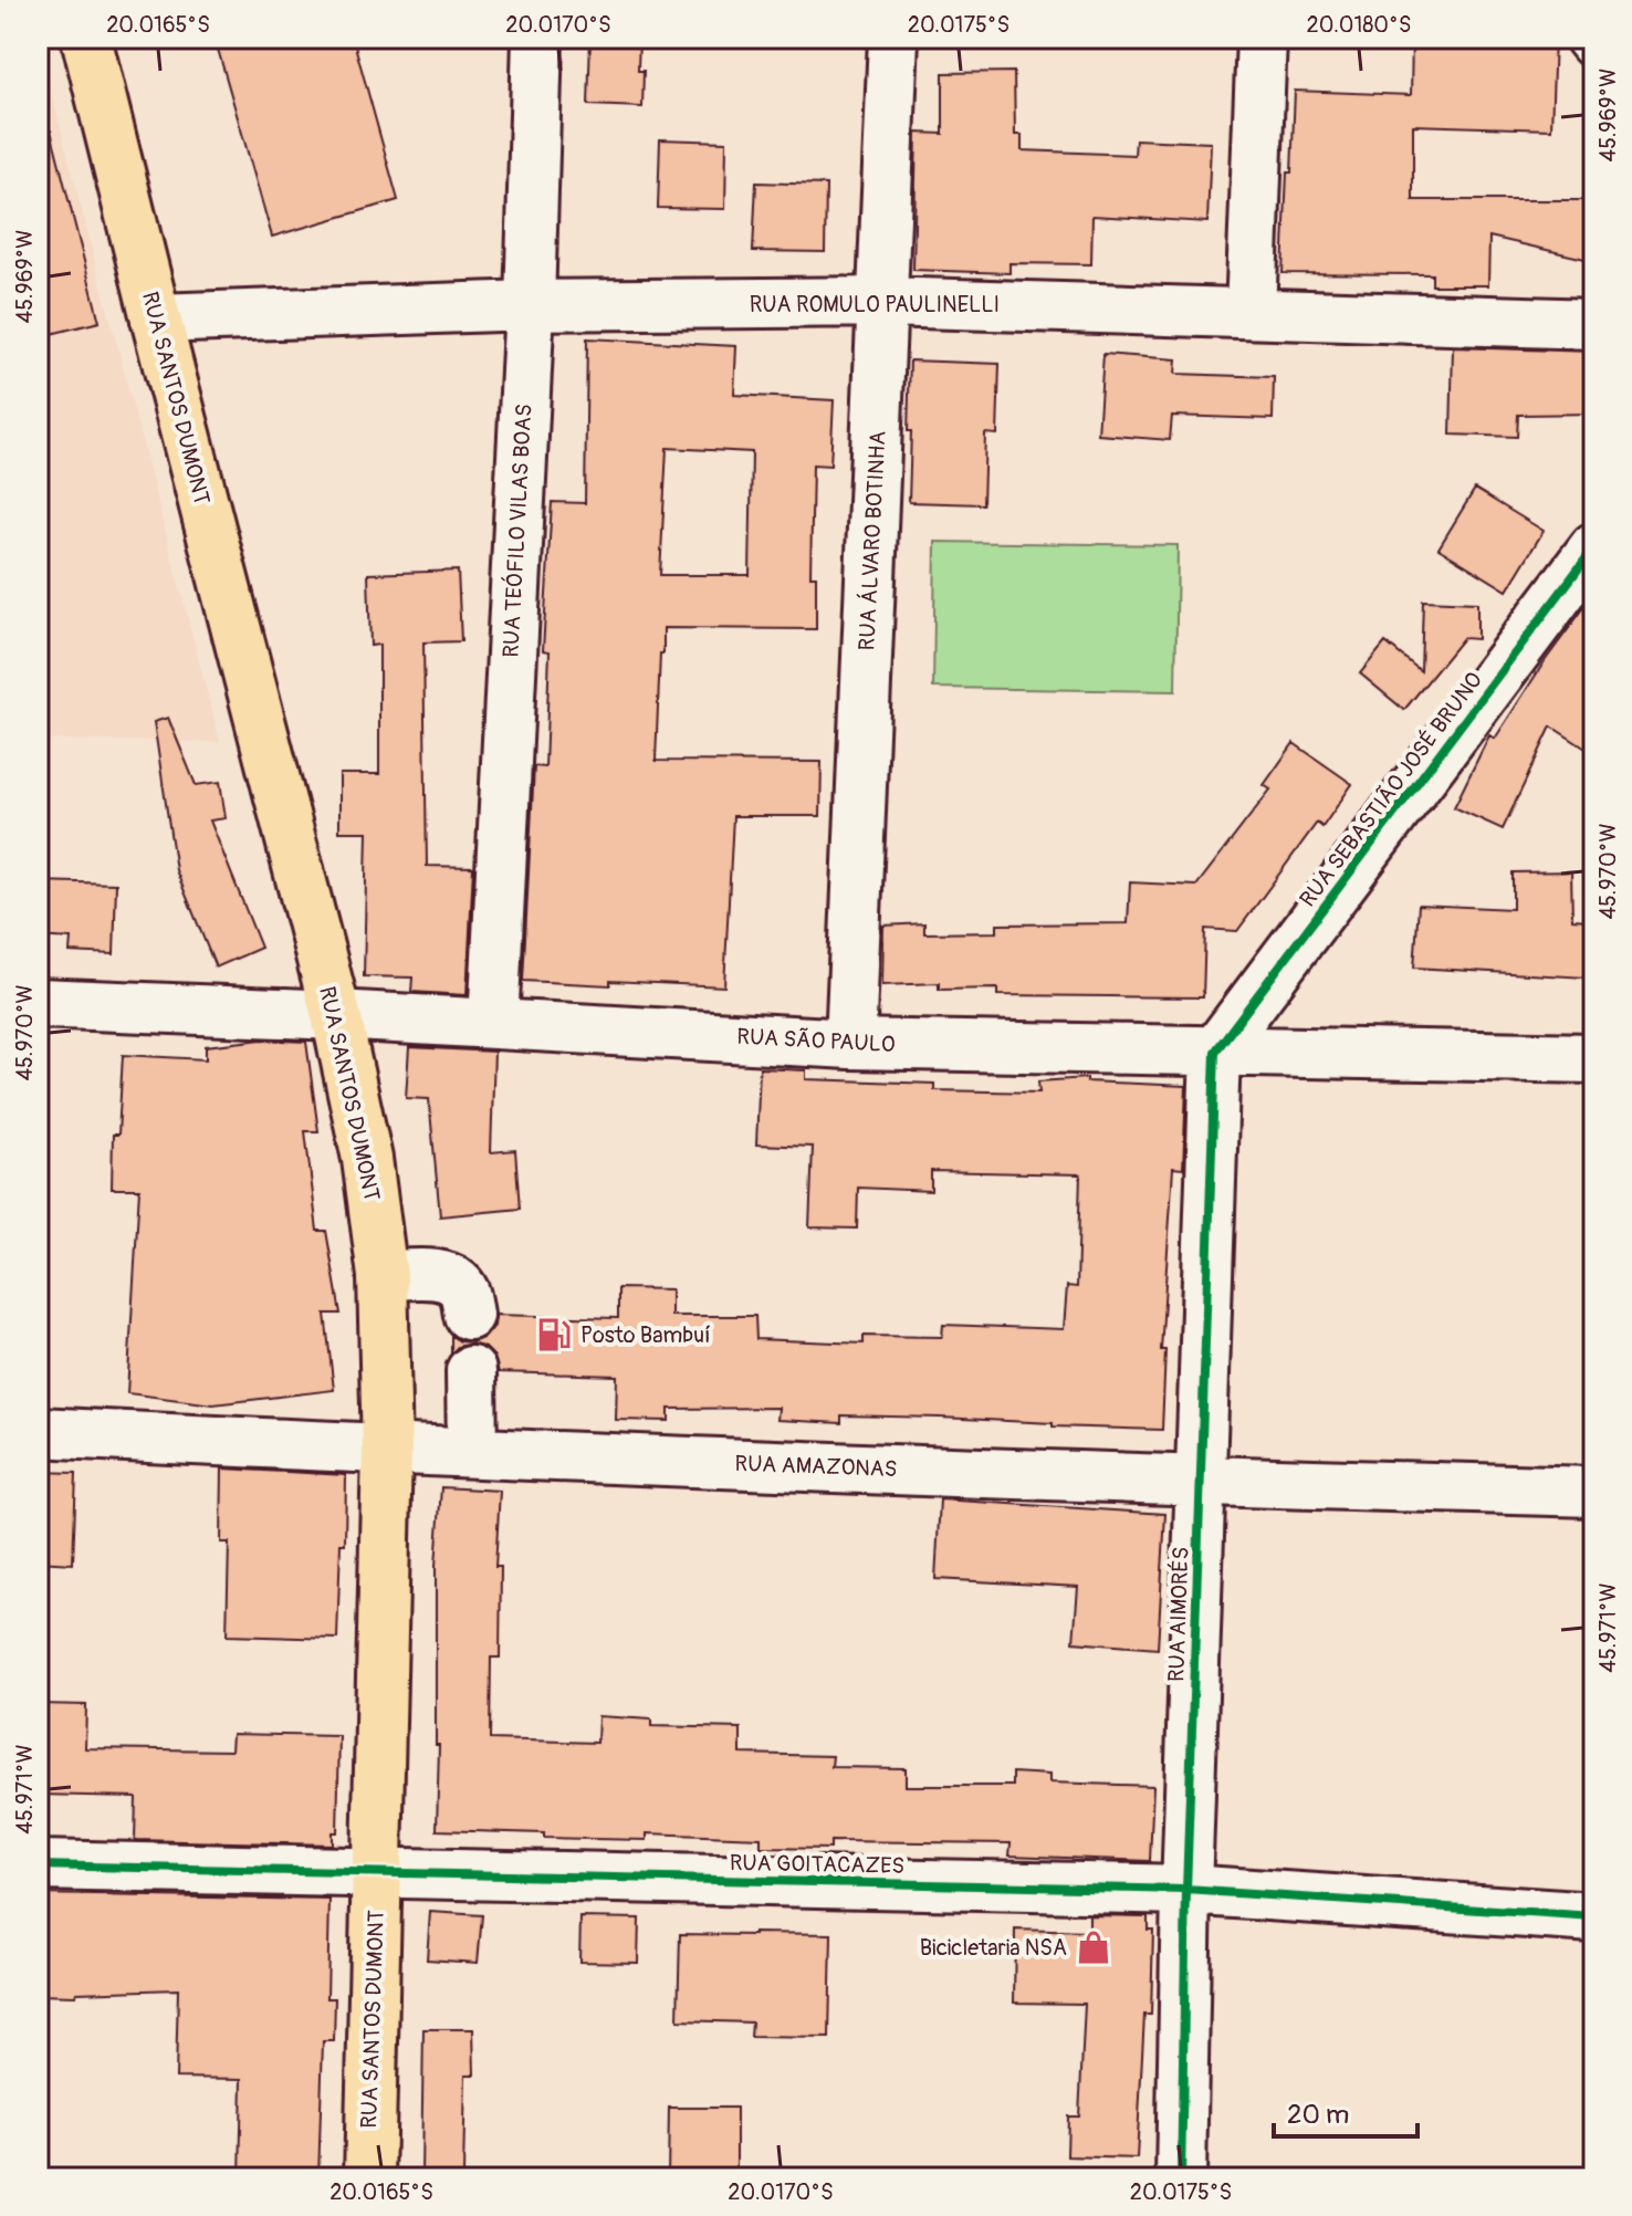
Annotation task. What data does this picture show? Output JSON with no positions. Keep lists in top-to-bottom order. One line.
{"streets":{"main road":["RUA SANTOS DUMONT"],"street":["RUA ROMULO PAULINELLI","RUA TEÓFILO VILAS BOAS","RUA ÁLVARO BOTINHA","RUA SEBASTIÃO JOSÉ BRUNO","RUA SÃO PAULO","RUA AMAZONAS","RUA AIMORÉS","RUA GOITACAZES"]},"crossings":[["RUA ROMULO PAULINELLI","RUA SANTOS DUMONT"],["RUA ROMULO PAULINELLI","RUA TEÓFILO VILAS BOAS"],["RUA ROMULO PAULINELLI","RUA ÁLVARO BOTINHA"],["RUA SANTOS DUMONT","RUA SÃO PAULO"],["RUA SANTOS DUMONT","RUA AMAZONAS"],["RUA SANTOS DUMONT","RUA GOITACAZES"],["RUA TEÓFILO VILAS BOAS","RUA SÃO PAULO"],["RUA ÁLVARO BOTINHA","RUA SÃO PAULO"],["RUA SEBASTIÃO JOSÉ BRUNO","RUA SÃO PAULO"],["RUA SEBASTIÃO JOSÉ BRUNO","RUA AIMORÉS"],["RUA SÃO PAULO","RUA AIMORÉS"],["RUA AMAZONAS","RUA AIMORÉS"],["RUA AIMORÉS","RUA GOITACAZES"]],"places":{"fuel station":["Posto Bambuí"],"shop":["Bicicletaria NSA"]},"scale_bar":"20 m","coordinates":["20.0165°S","20.0170°S","20.0175°S","20.0180°S","45.969°W","45.970°W","45.971°W"]}
